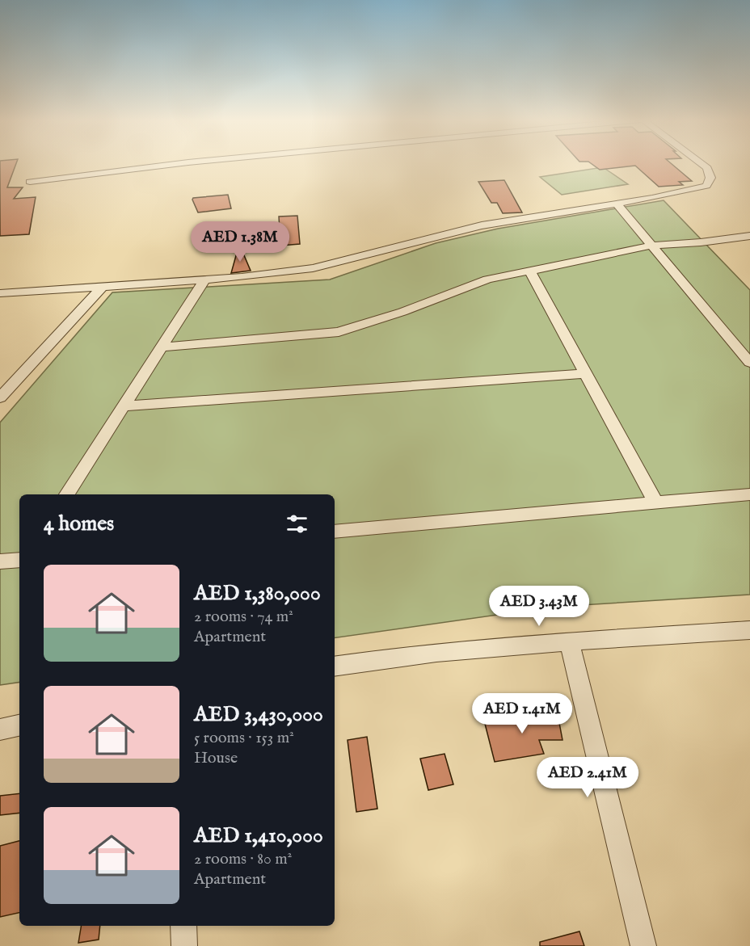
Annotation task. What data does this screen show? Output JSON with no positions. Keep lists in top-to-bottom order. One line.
{"page":{"price":["AED 1.38M","AED 3.43M","AED 1.41M","AED 2.41M"],"heading":"4 homes","list":[{"name":"AED 1,380,000","note":"2 rooms · 74 m² · Apartment"},{"name":"AED 3,430,000","note":"5 rooms · 153 m² · House"},{"name":"AED 1,410,000","note":"2 rooms · 80 m² · Apartment"}]}}
